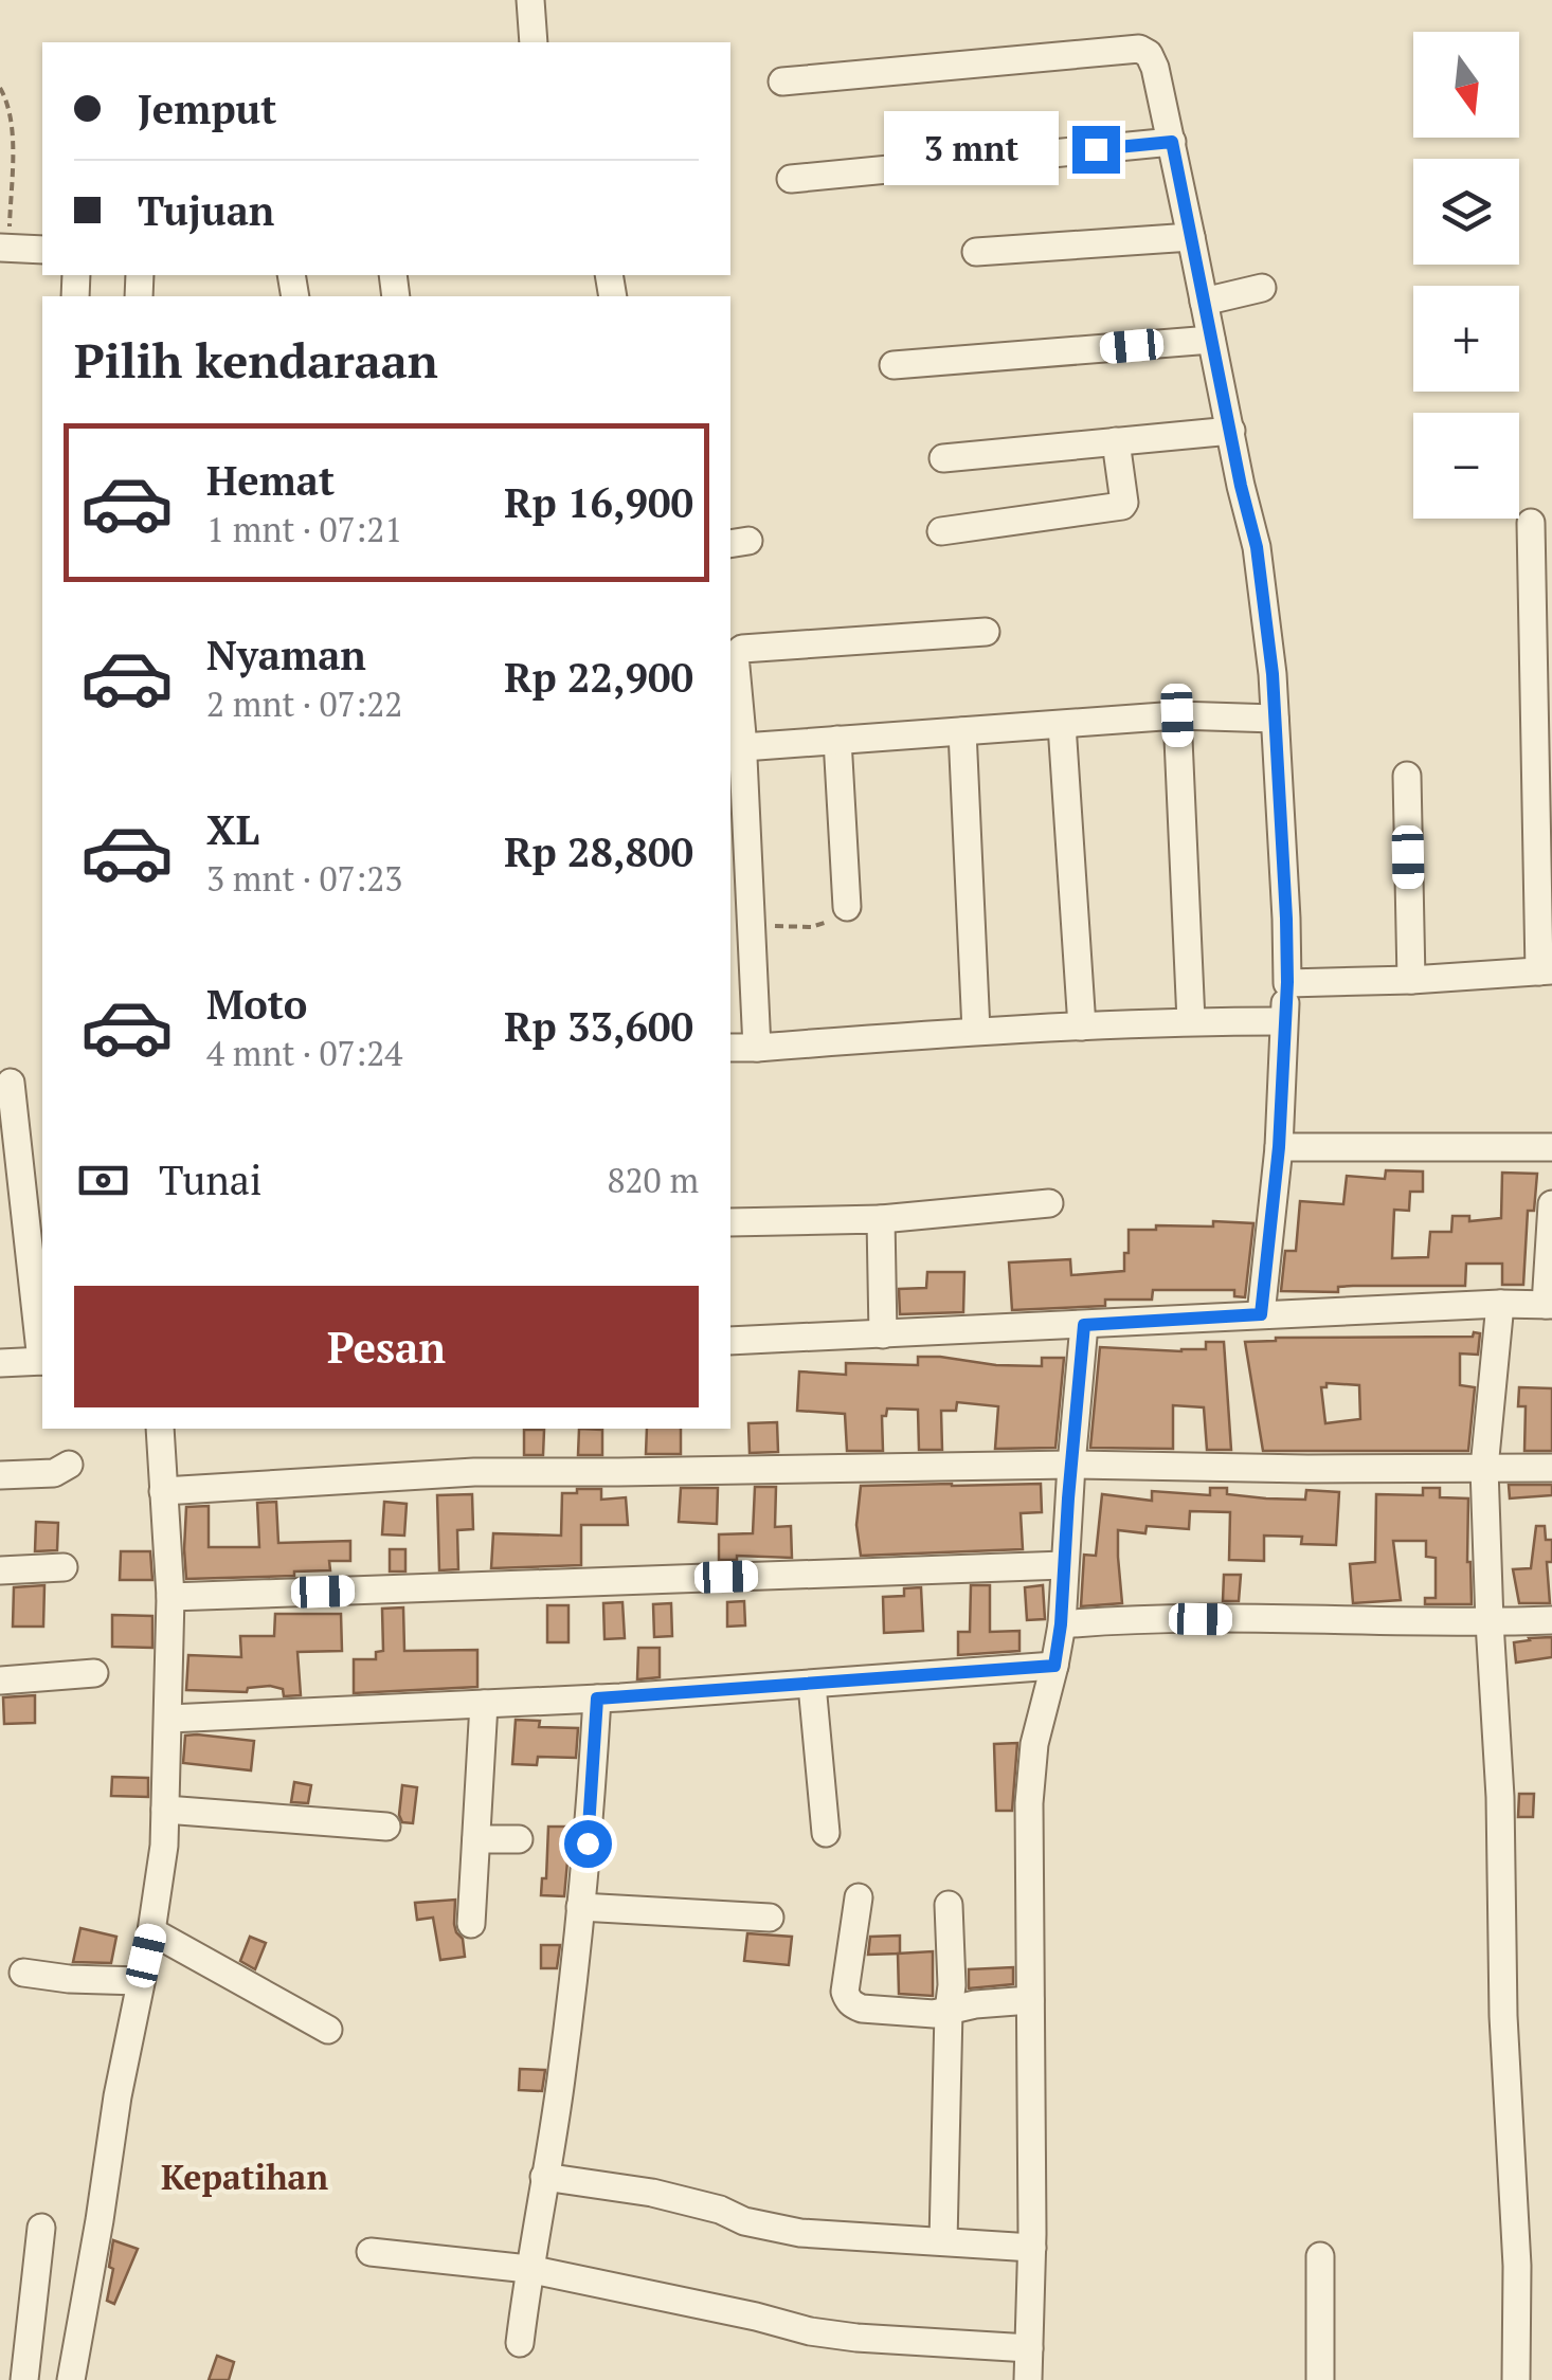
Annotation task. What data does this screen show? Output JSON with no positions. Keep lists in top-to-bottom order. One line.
{"districts":["Kepatihan"],"north":"bottom","page":{"map_buttons":["+","−"],"banner":["Jemput","Tujuan"],"bubble":"3 mnt","heading":"Pilih kendaraan","list":[{"name":"Hemat","note":"1 mnt · 07:21","value":"Rp 16,900"},{"name":"Nyaman","note":"2 mnt · 07:22","value":"Rp 22,900"},{"name":"XL","note":"3 mnt · 07:23","value":"Rp 28,800"},{"name":"Moto","note":"4 mnt · 07:24","value":"Rp 33,600"}],"pay":["Tunai","820 m"],"buttons":"Pesan"}}
